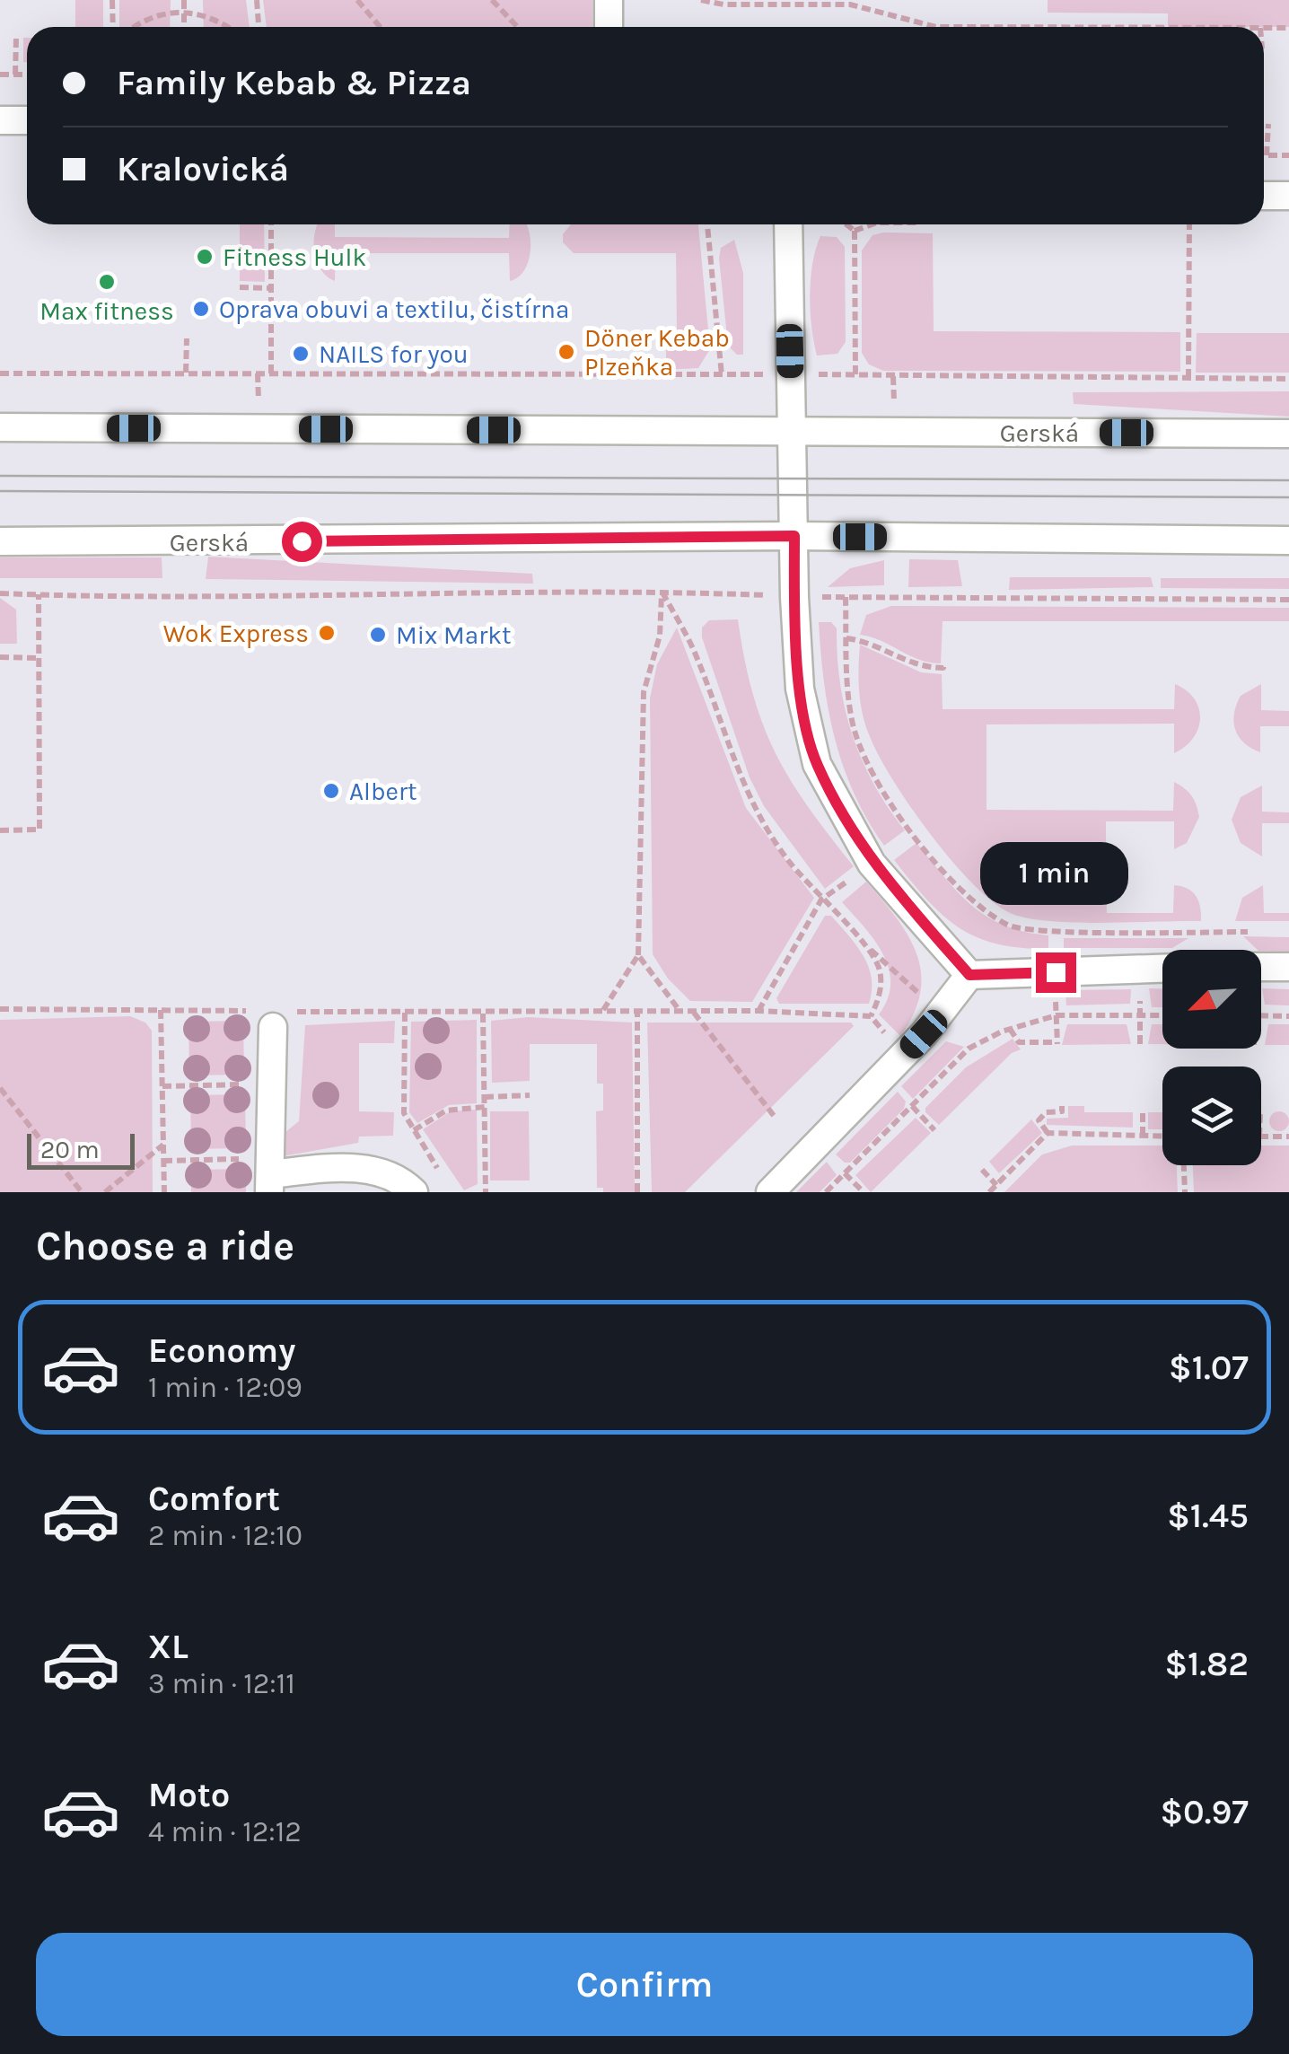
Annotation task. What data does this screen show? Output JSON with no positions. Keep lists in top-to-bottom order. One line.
{"streets":{"street":["Gerská"]},"places":["Fitness Hulk","Max fitness","Oprava obuvi a textilu, čistírna","Döner Kebab Plzeňka","NAILS for you","Wok Express","Mix Markt","Albert"],"scale_bar":"20 m","north":"bottom left","page":{"banner":["Family Kebab & Pizza","Kralovická"],"bubble":"1 min","scale":"20 m","heading":"Choose a ride","list":[{"name":"Economy","note":"1 min · 12:09","value":"$1.07"},{"name":"Comfort","note":"2 min · 12:10","value":"$1.45"},{"name":"XL","note":"3 min · 12:11","value":"$1.82"},{"name":"Moto","note":"4 min · 12:12","value":"$0.97"}],"buttons":"Confirm"}}
